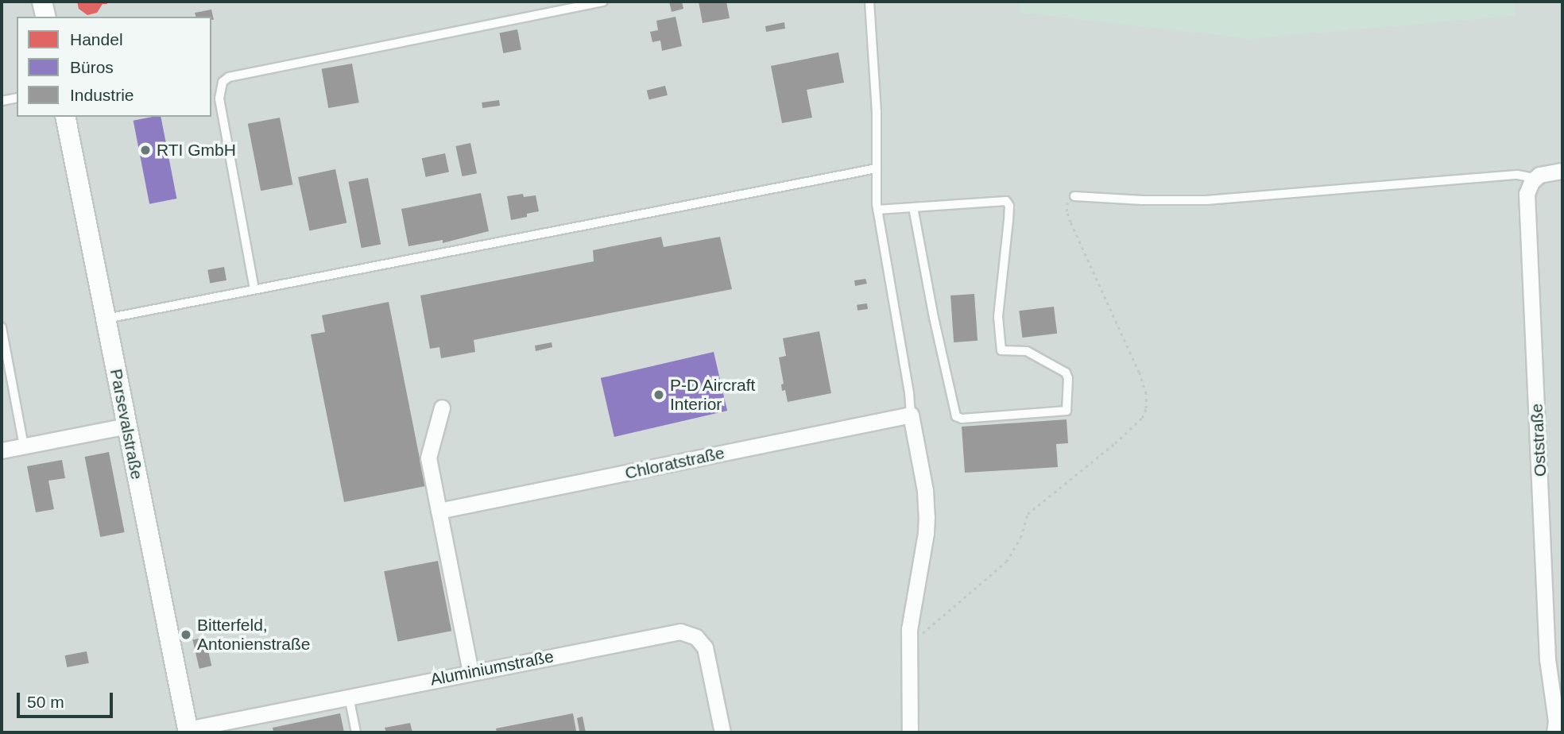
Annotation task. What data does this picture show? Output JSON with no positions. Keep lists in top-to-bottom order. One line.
{"streets":{"street":["Parsevalstraße","Oststraße","Chloratstraße","Aluminiumstraße"]},"crossings":[["Parsevalstraße","Aluminiumstraße"]],"places":["RTI GmbH","P-D Aircraft Interior","Bitterfeld, Antonienstraße"],"legend":["Handel","Büros","Industrie"],"scale_bar":"50 m"}
